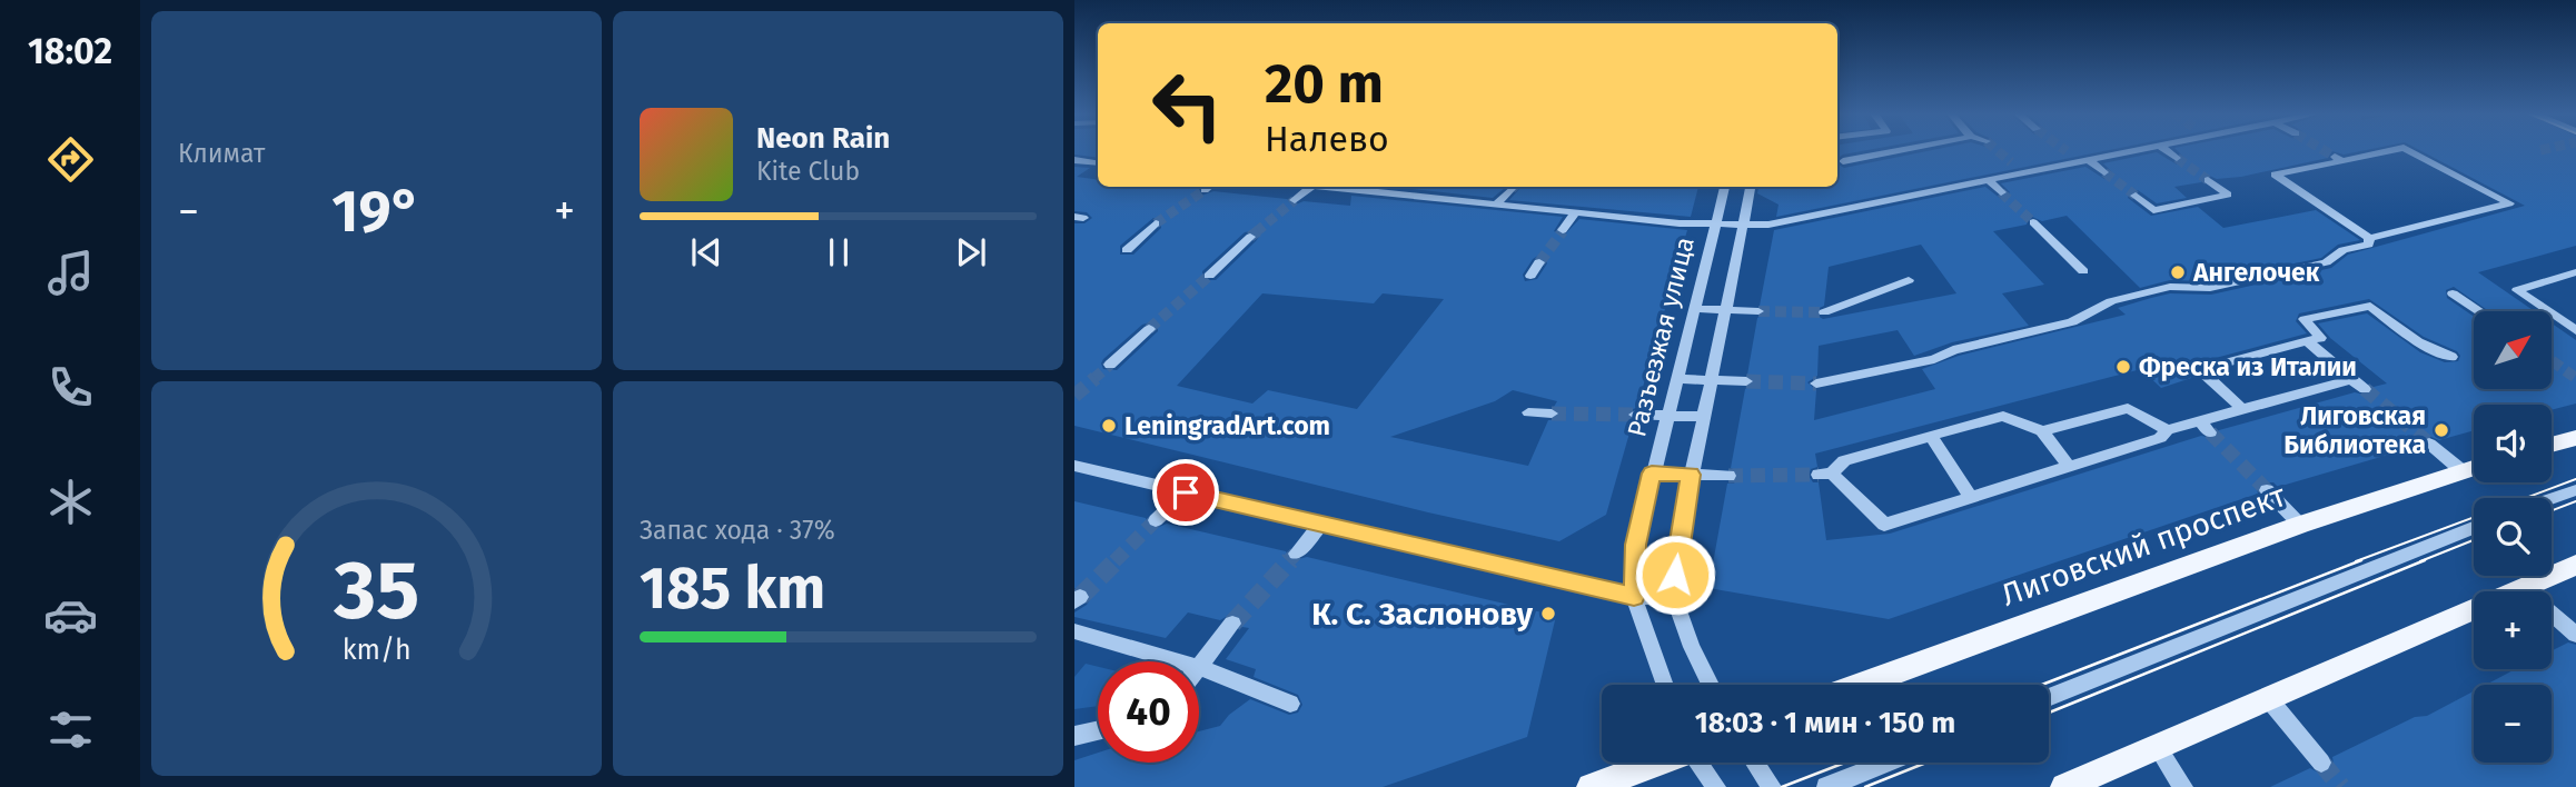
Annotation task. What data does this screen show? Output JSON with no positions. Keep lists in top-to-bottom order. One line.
{"streets":{"main road":["Лиговский проспект"],"street":["Разъезжая улица"]},"places":["Ангелочек","Фреска из Италии","LeningradArt.com","Лиговская Библиотека","К. С. Заслонову"],"north":"top right","page":{"tabs":"18:02","tile":["Климат",["Запас хода · 37%","185 km"]],"turn":["20 m","Налево"],"song":["Neon Rain","Kite Club"],"heat":["−","19°","+"],"map_buttons":["+","−"],"limit":"40","trip":"18:03 · 1 мин · 150 m","gauge":["35","km/h"]}}
